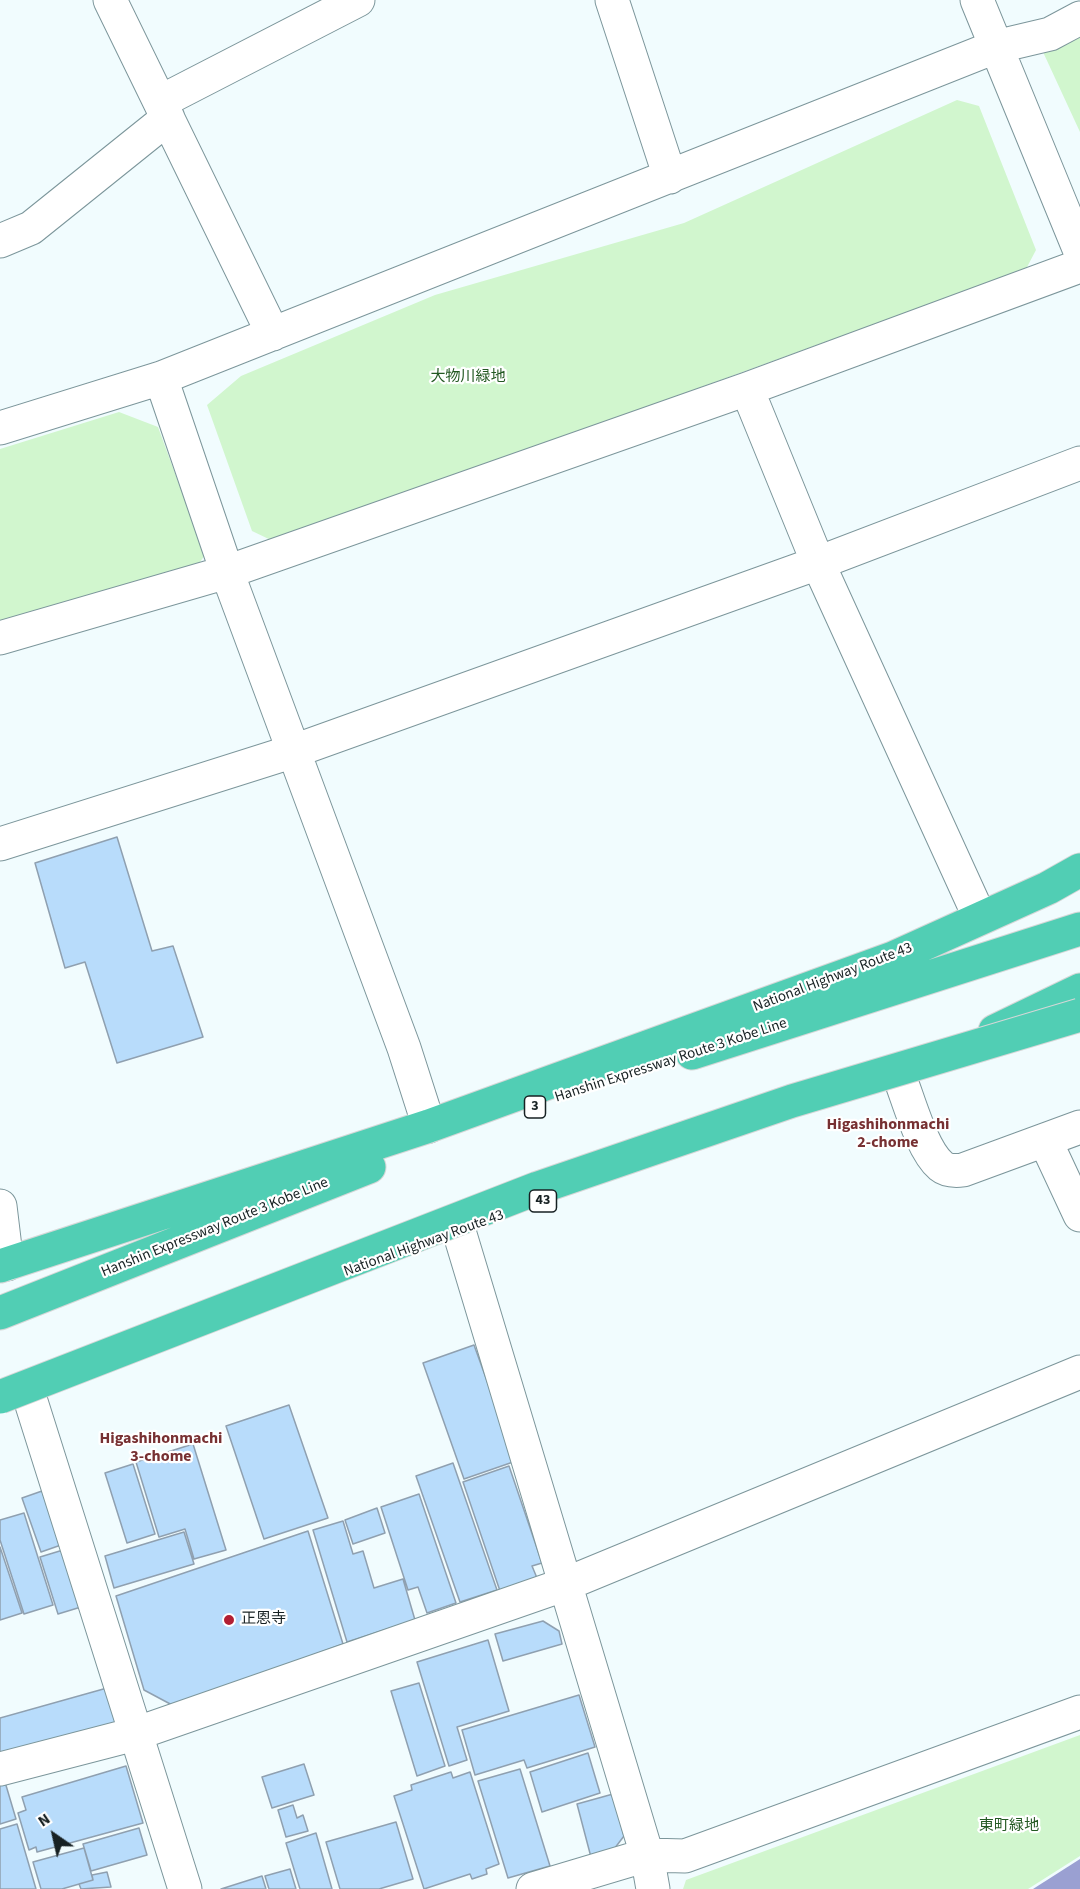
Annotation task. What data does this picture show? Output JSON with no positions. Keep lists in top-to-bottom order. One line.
{"streets":{"highway":["National Highway Route 43","Hanshin Expressway Route 3 Kobe Line","3","43"]},"districts":["Higashihonmachi 2-chome","Higashihonmachi 3-chome"],"parks":["大物川緑地","東町緑地"],"places":["正恩寺"],"north":"top left"}
